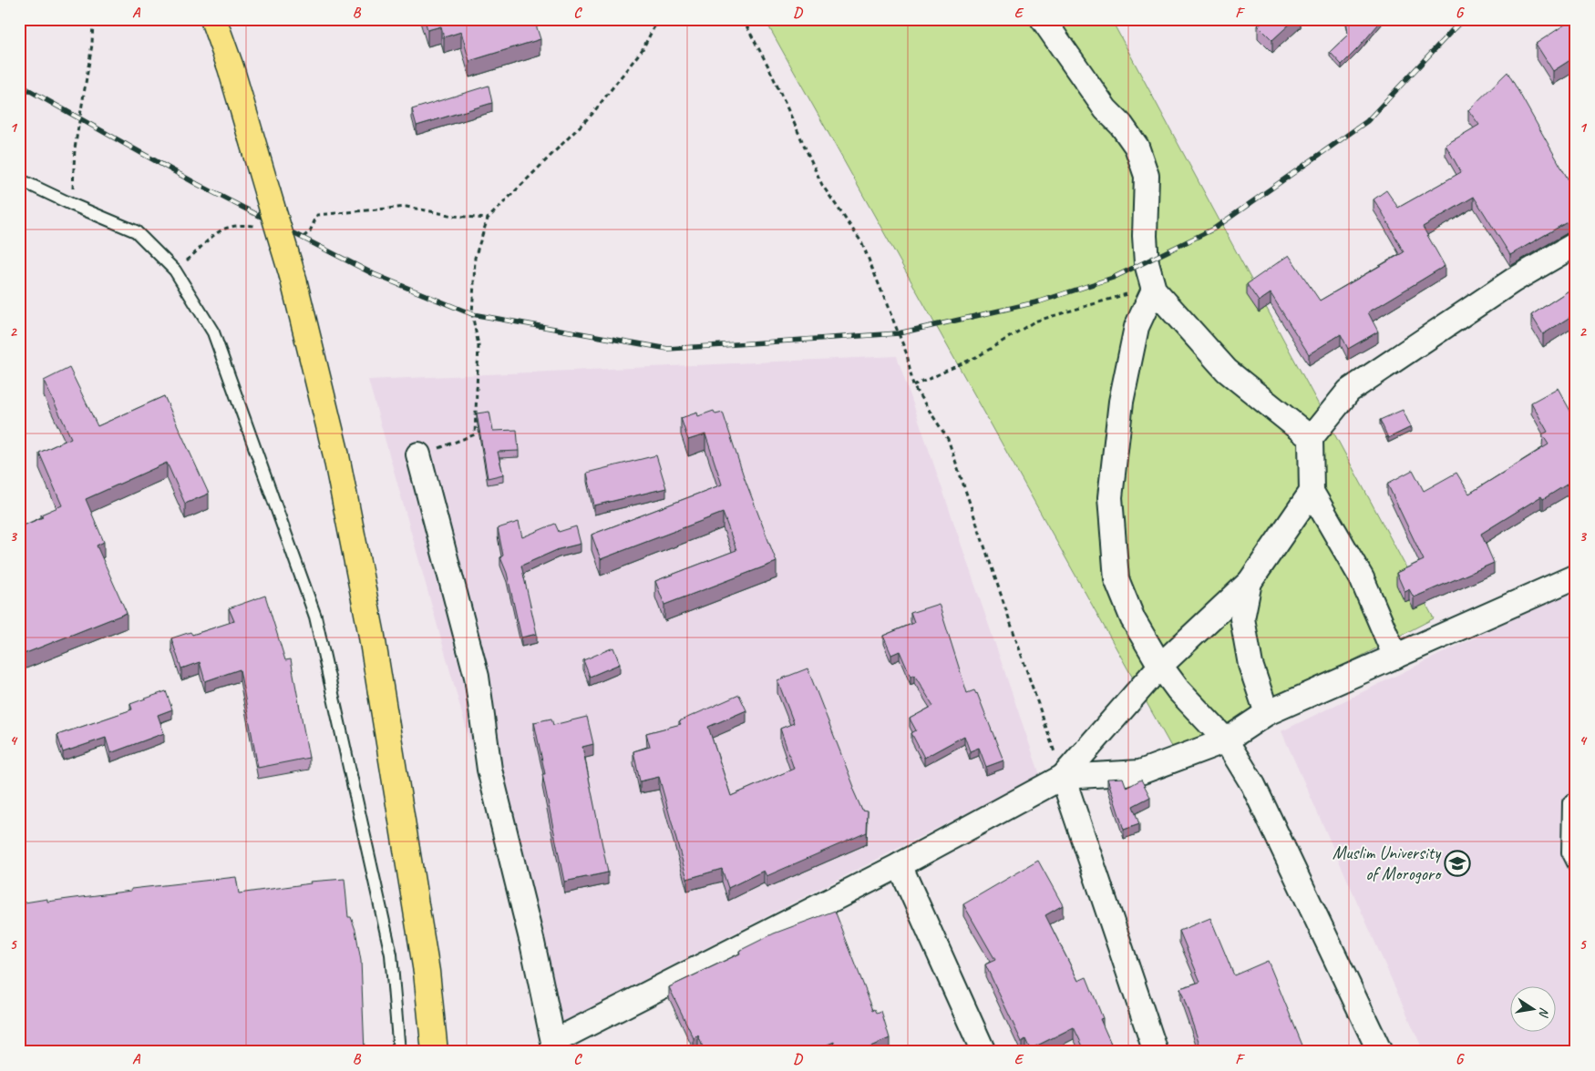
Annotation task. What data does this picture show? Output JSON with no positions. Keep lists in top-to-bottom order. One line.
{"places":{"school or university":["Muslim University of Morogoro"]},"north":"right","grid":{"columns":["A","B","C","D","E","F","G"],"rows":["1","2","3","4","5"]}}
